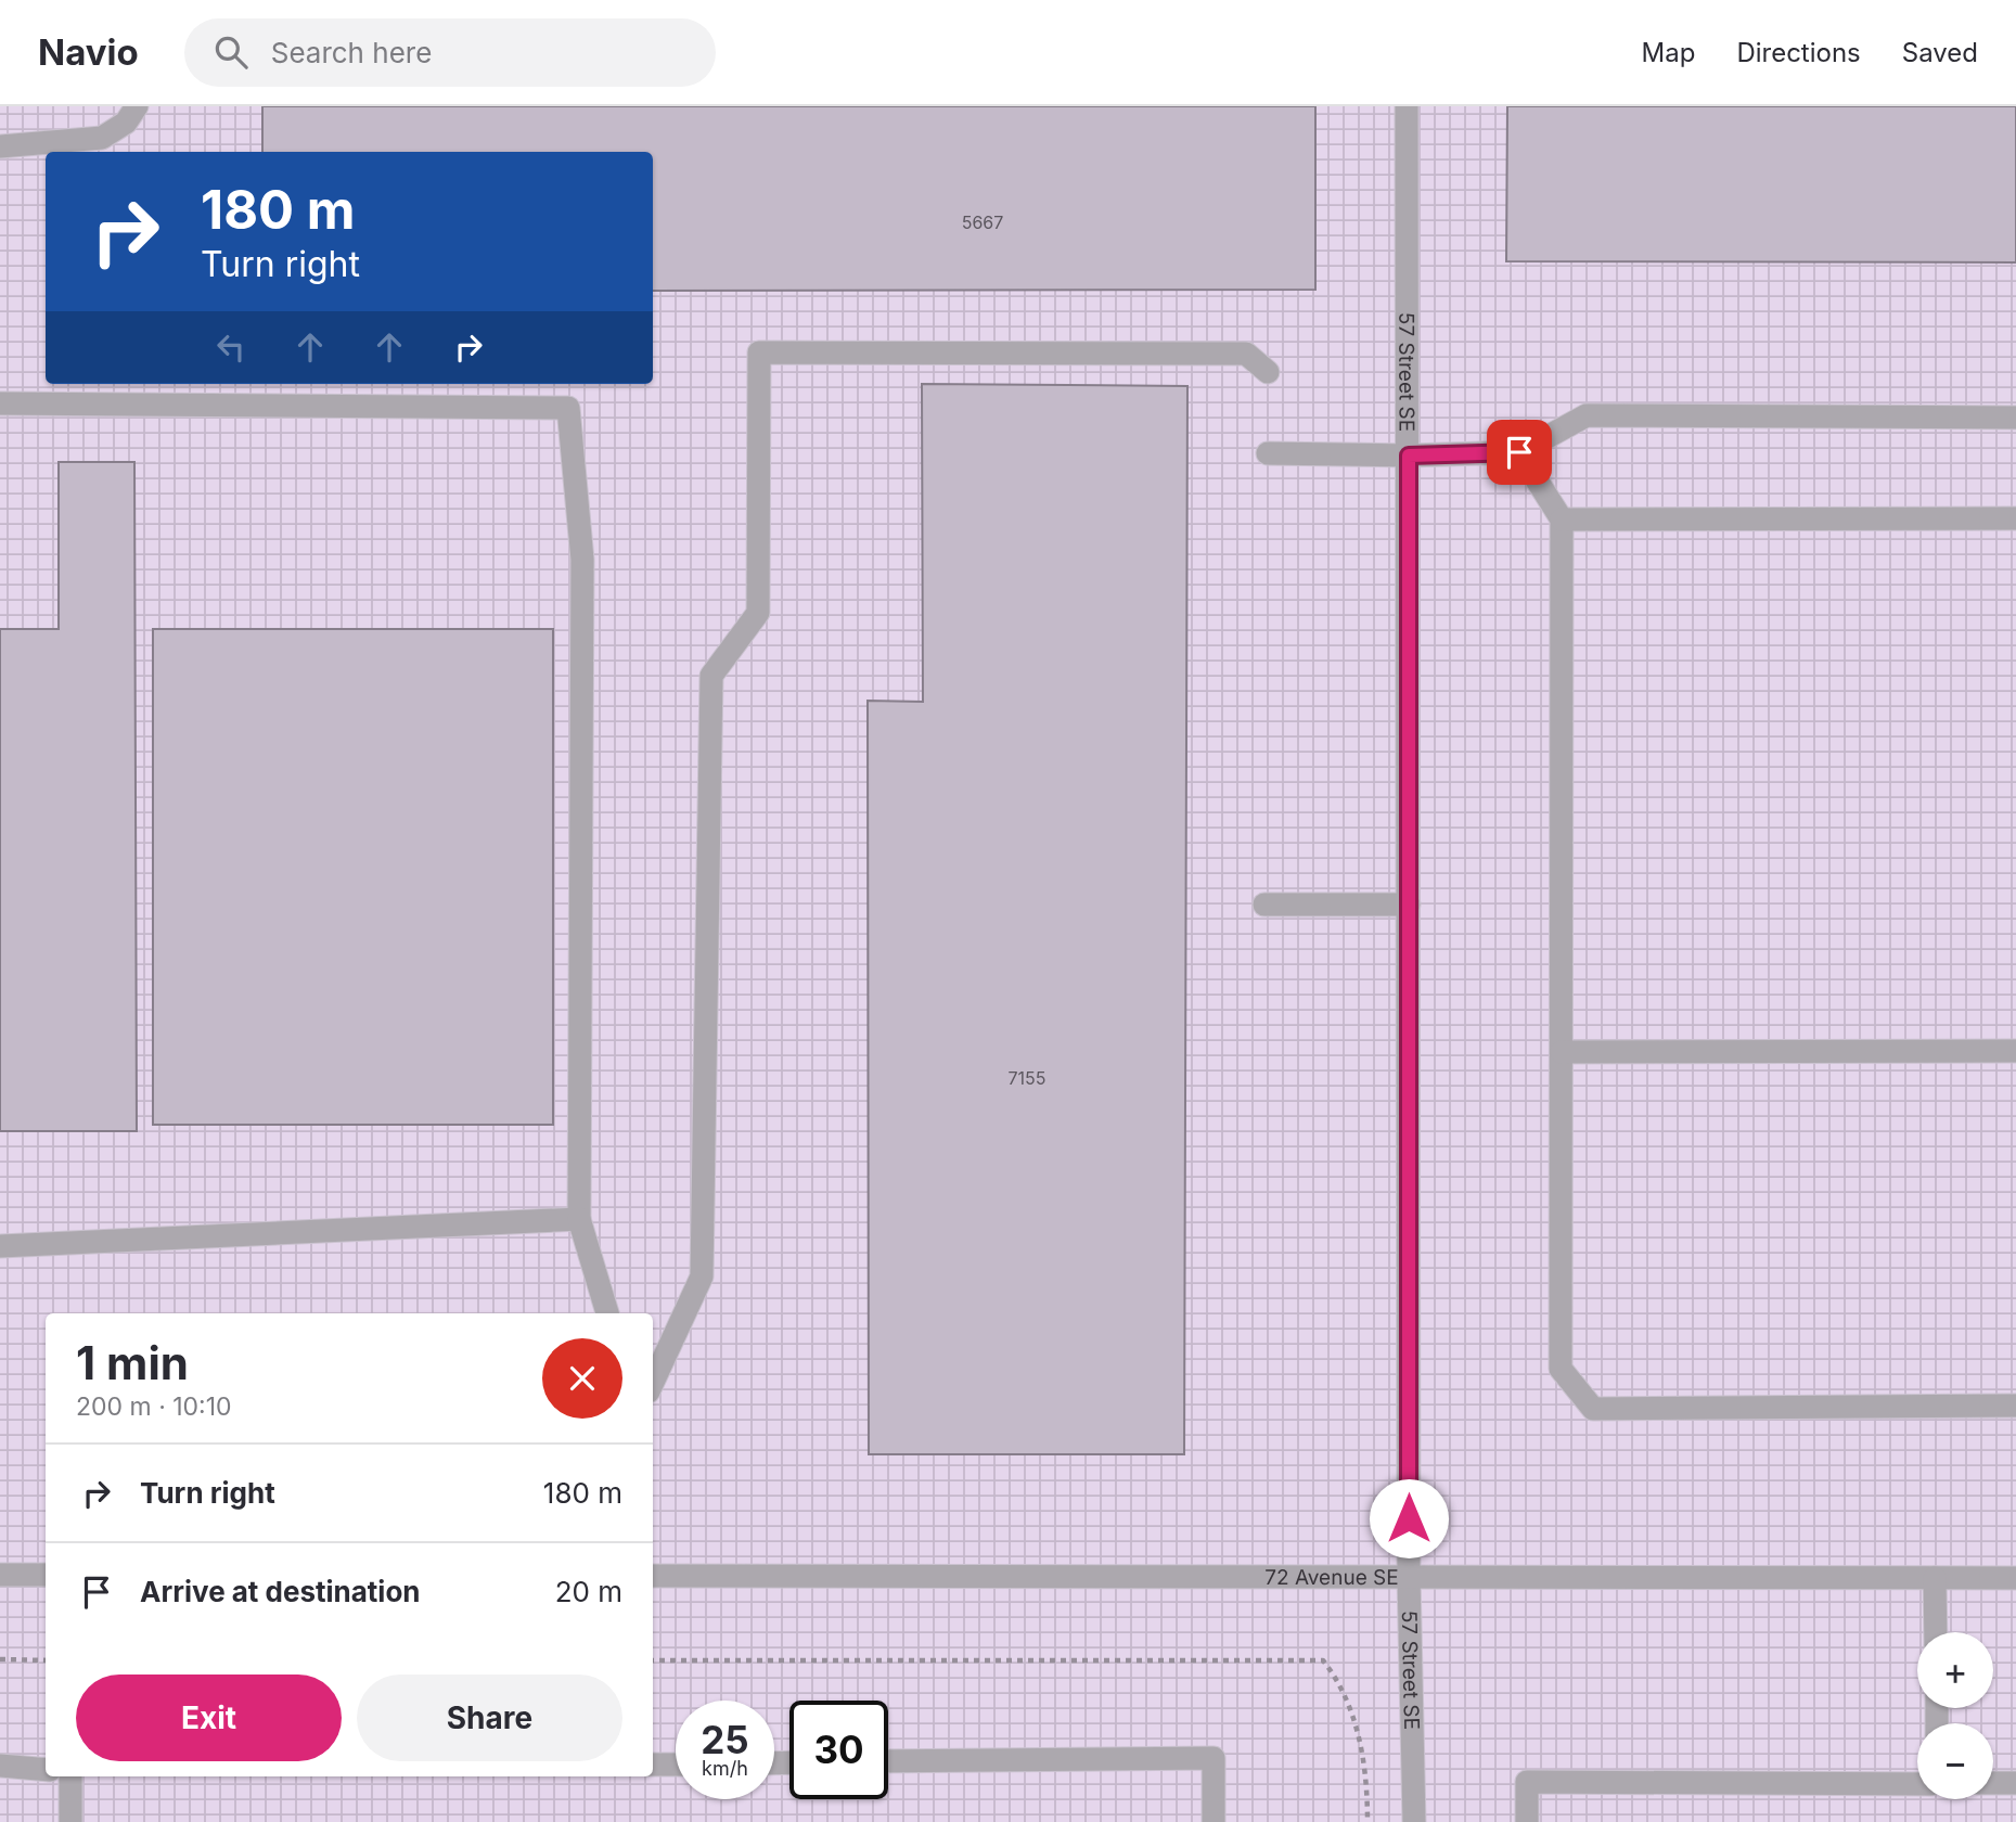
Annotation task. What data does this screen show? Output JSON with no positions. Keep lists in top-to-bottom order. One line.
{"streets":{"street":["57 Street SE","72 Avenue SE"]},"crossings":[["57 Street SE","72 Avenue SE"]],"house_numbers":["5667","7155"],"page":{"header":"Navio","search":"Search here","nav":["Map","Directions","Saved"],"turn":["180 m","Turn right"],"heading":["1 min","200 m · 10:10"],"list":[{"name":"Turn right","value":"180 m"},{"name":"Arrive at destination","value":"20 m"}],"map_buttons":["+","−"],"buttons":["Exit","Share"],"speed":"25 km/h","limit":"30"}}
